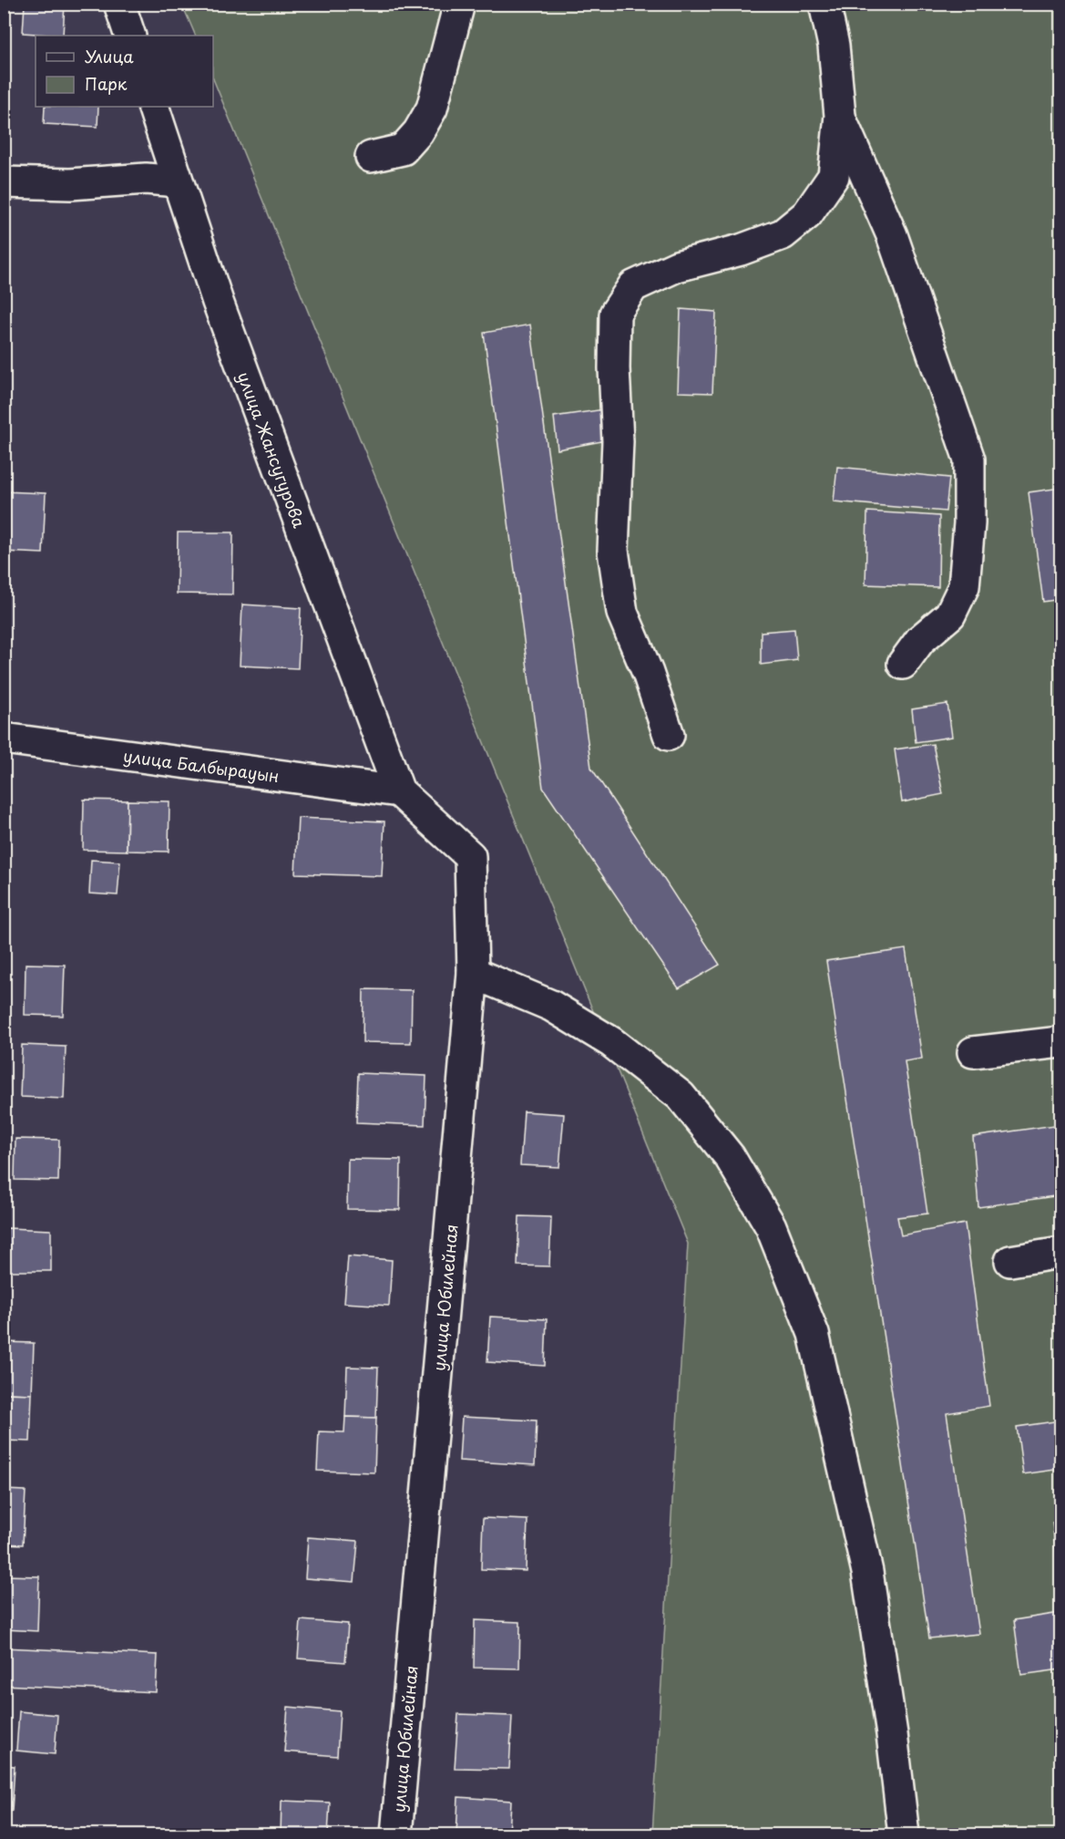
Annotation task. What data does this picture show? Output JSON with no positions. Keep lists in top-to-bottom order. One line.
{"streets":{"street":["улица Жансугурова","улица Балбырауын","улица Юбилейная"]},"crossings":[["улица Жансугурова","улица Балбырауын"],["улица Жансугурова","улица Юбилейная"],["улица Балбырауын","улица Юбилейная"]],"legend":["Улица","Парк"]}
